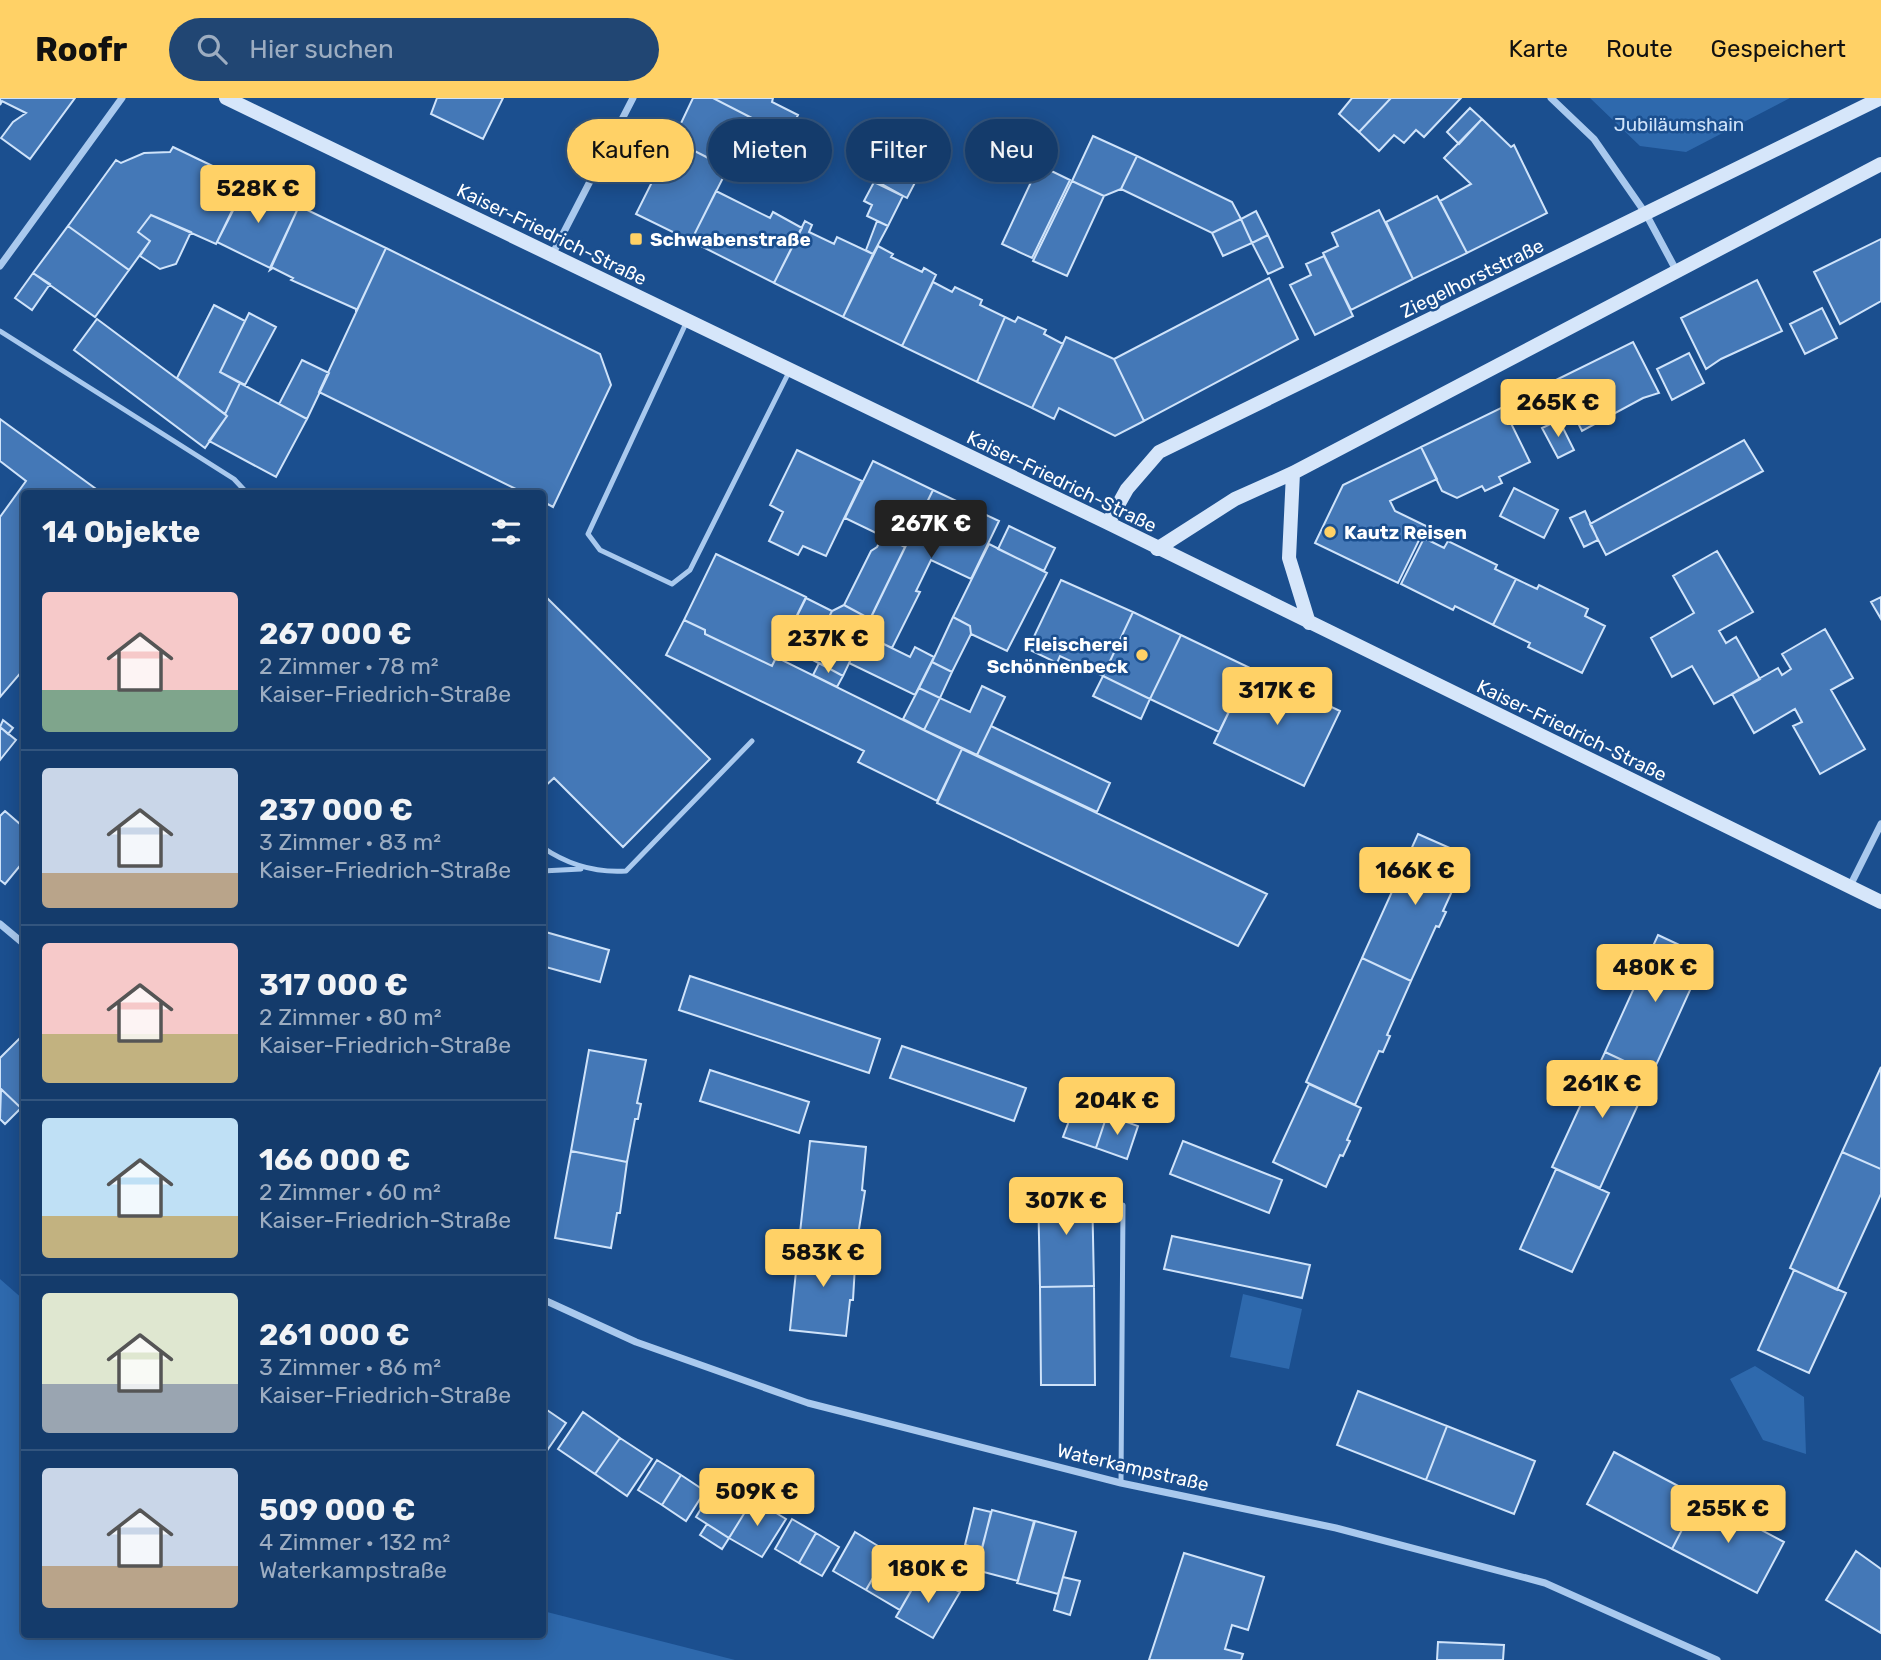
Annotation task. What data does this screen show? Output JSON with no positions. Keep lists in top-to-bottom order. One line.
{"streets":{"street":["Kaiser-Friedrich-Straße","Ziegelhorststraße","Waterkampstraße"]},"crossings":[["Kaiser-Friedrich-Straße","Ziegelhorststraße"]],"parks":["Jubiläumshain"],"places":{"transit":["Schwabenstraße"],"other":["Kautz Reisen","Fleischerei Schönnenbeck"]},"page":{"header":"Roofr","search":"Hier suchen","nav":["Karte","Route","Gespeichert"],"chip":["Kaufen","Mieten","Filter","Neu"],"price":["528K €","265K €","267K €","237K €","317K €","166K €","480K €","261K €","204K €","307K €","583K €","509K €","255K €","180K €"],"heading":"14 Objekte","list":[{"name":"267 000 €","note":"2 Zimmer · 78 m² · Kaiser-Friedrich-Straße"},{"name":"237 000 €","note":"3 Zimmer · 83 m² · Kaiser-Friedrich-Straße"},{"name":"317 000 €","note":"2 Zimmer · 80 m² · Kaiser-Friedrich-Straße"},{"name":"166 000 €","note":"2 Zimmer · 60 m² · Kaiser-Friedrich-Straße"},{"name":"261 000 €","note":"3 Zimmer · 86 m² · Kaiser-Friedrich-Straße"},{"name":"509 000 €","note":"4 Zimmer · 132 m² · Waterkampstraße"}]}}
